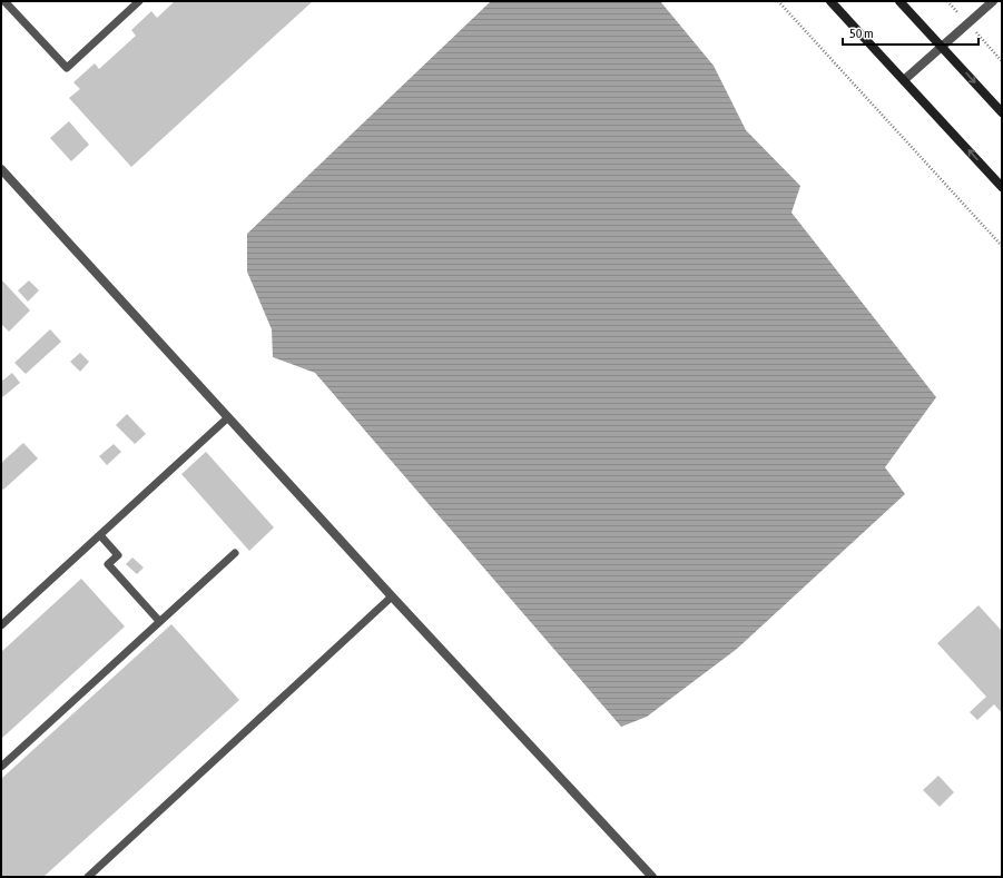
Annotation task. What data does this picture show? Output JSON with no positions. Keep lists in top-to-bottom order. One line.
{"scale_bar":"50 m"}
